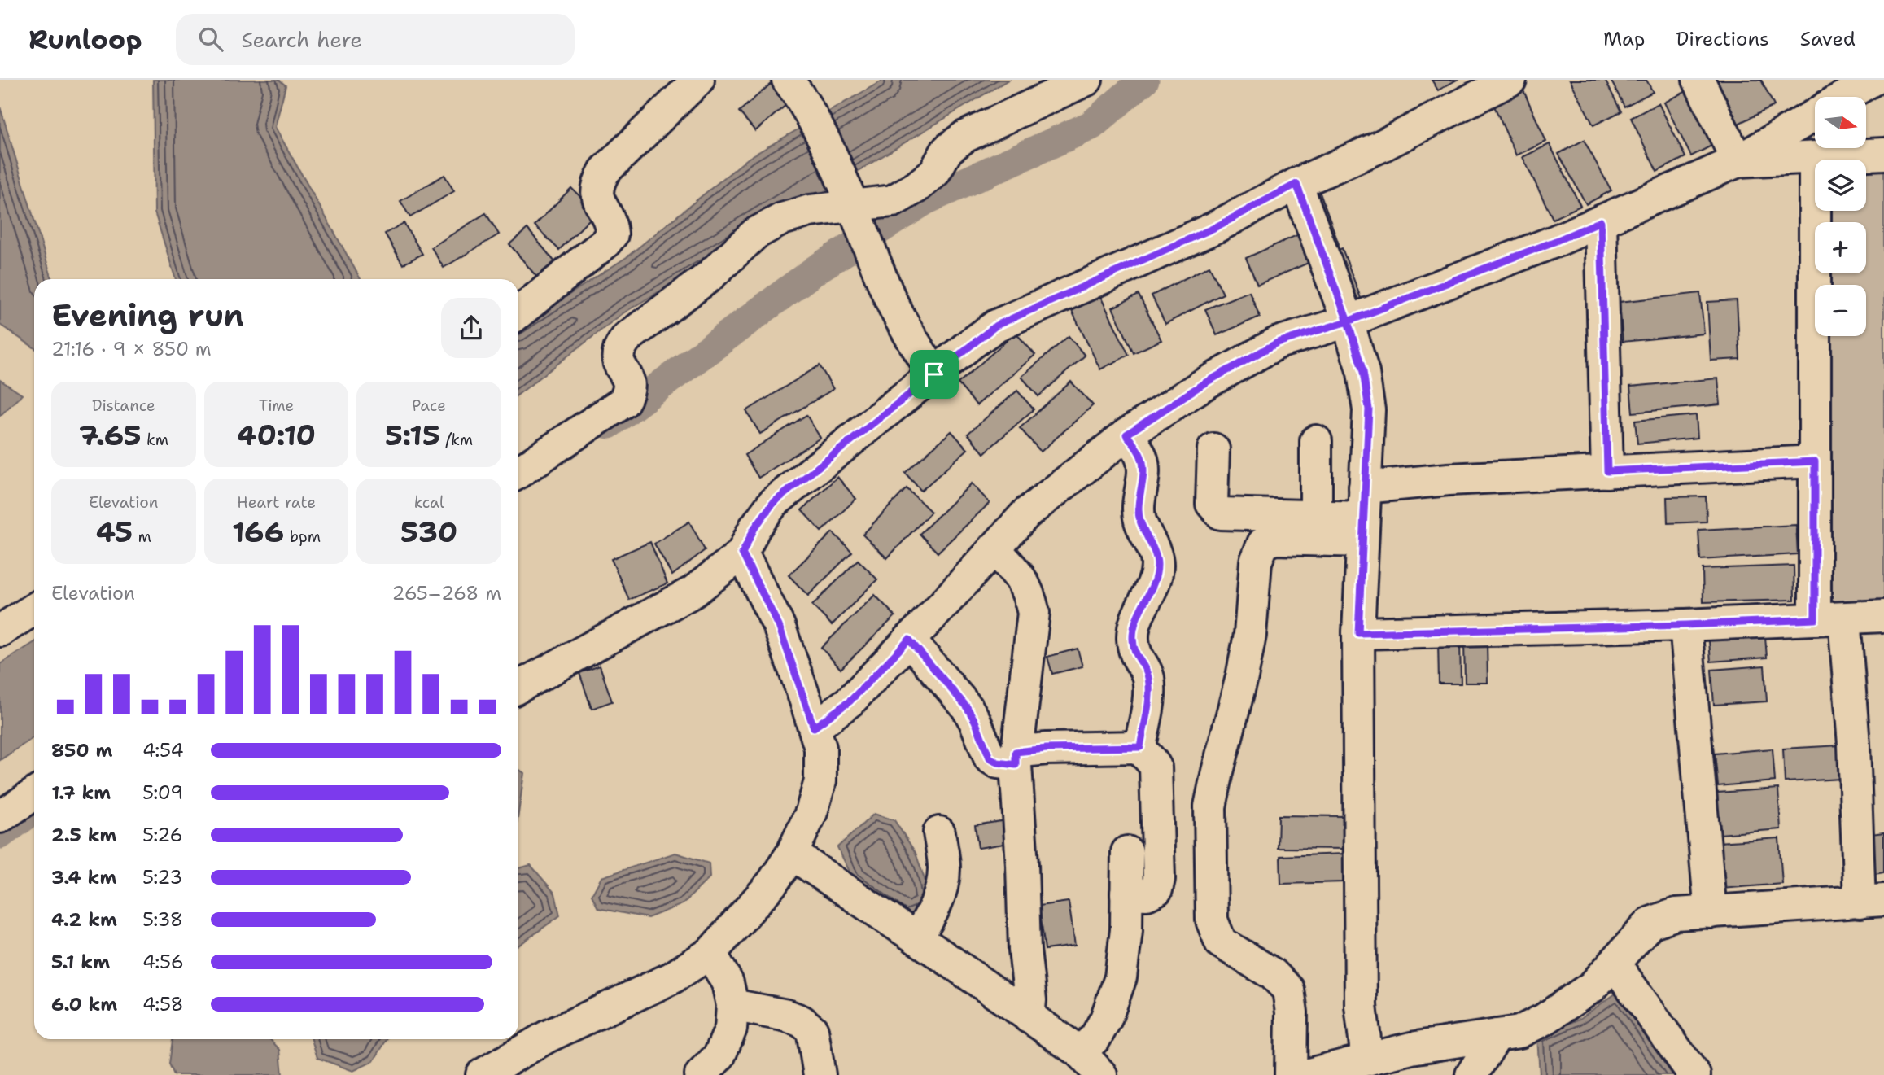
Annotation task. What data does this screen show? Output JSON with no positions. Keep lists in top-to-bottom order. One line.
{"north":"right","page":{"header":"Runloop","search":"Search here","nav":["Map","Directions","Saved"],"map_buttons":["+","−"],"heading":["Evening run","21:16 · 9 × 850 m"],"stats":[["Distance","7.65 km"],["Time","40:10"],["Pace","5:15 /km"],["Elevation","45 m"],["Heart rate","166 bpm"],["kcal","530"]],"chart":["Elevation","265–268 m"],"list":[{"name":"850 m","note":"4:54"},{"name":"1.7 km","note":"5:09"},{"name":"2.5 km","note":"5:26"},{"name":"3.4 km","note":"5:23"},{"name":"4.2 km","note":"5:38"},{"name":"5.1 km","note":"4:56"},{"name":"6.0 km","note":"4:58"}]}}
